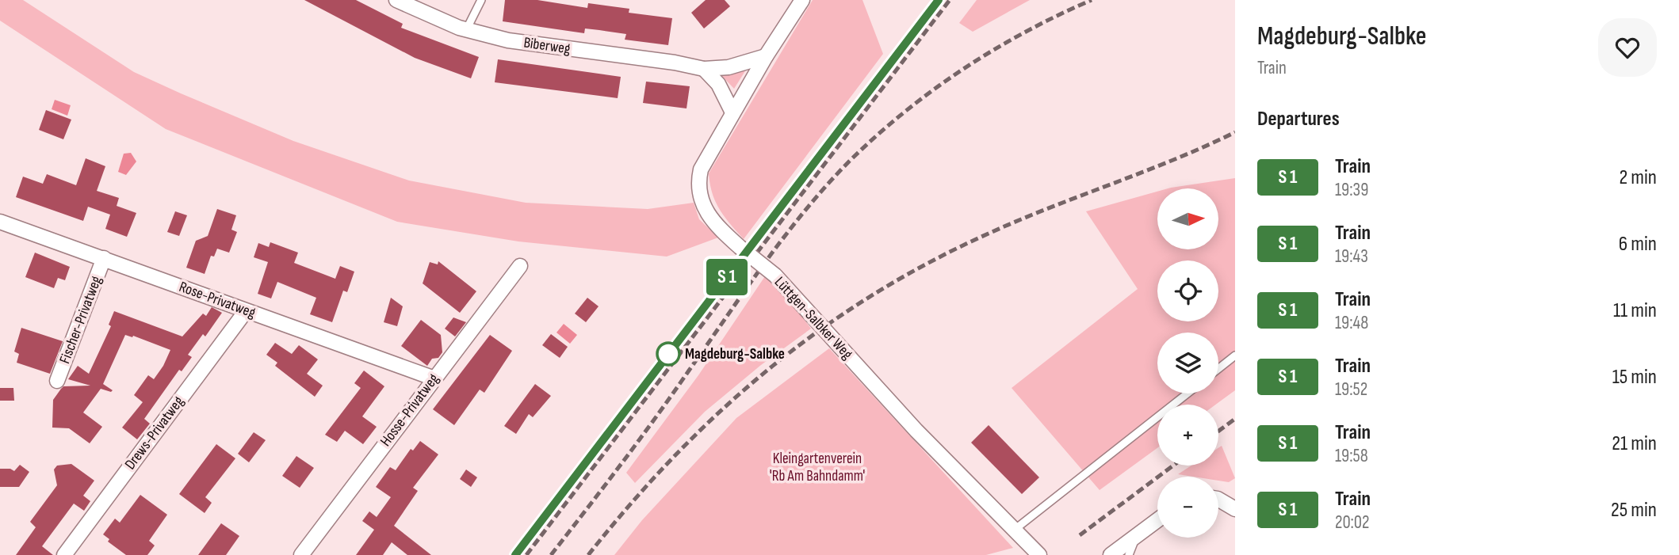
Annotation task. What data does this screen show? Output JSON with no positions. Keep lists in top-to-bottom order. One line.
{"streets":{"street":["Biberweg","Rose-Privatweg","Lüttgen-Salbker Weg","Fischer-Privatweg","Hosse-Privatweg","Drews-Privatweg"]},"crossings":[["Biberweg","Lüttgen-Salbker Weg"],["Rose-Privatweg","Fischer-Privatweg"],["Rose-Privatweg","Hosse-Privatweg"],["Rose-Privatweg","Drews-Privatweg"]],"parks":["Kleingartenverein 'Rb Am Bahndamm'"],"places":["Magdeburg-Salbke"],"north":"right","page":{"on_map":"S 1","heading":[["Magdeburg-Salbke","Train"],"Departures"],"list":[{"mark":"S 1","name":"Train","note":"19:39","value":"2 min"},{"mark":"S 1","name":"Train","note":"19:43","value":"6 min"},{"mark":"S 1","name":"Train","note":"19:48","value":"11 min"},{"mark":"S 1","name":"Train","note":"19:52","value":"15 min"},{"mark":"S 1","name":"Train","note":"19:58","value":"21 min"},{"mark":"S 1","name":"Train","note":"20:02","value":"25 min"}],"map_buttons":["+","−"]}}
